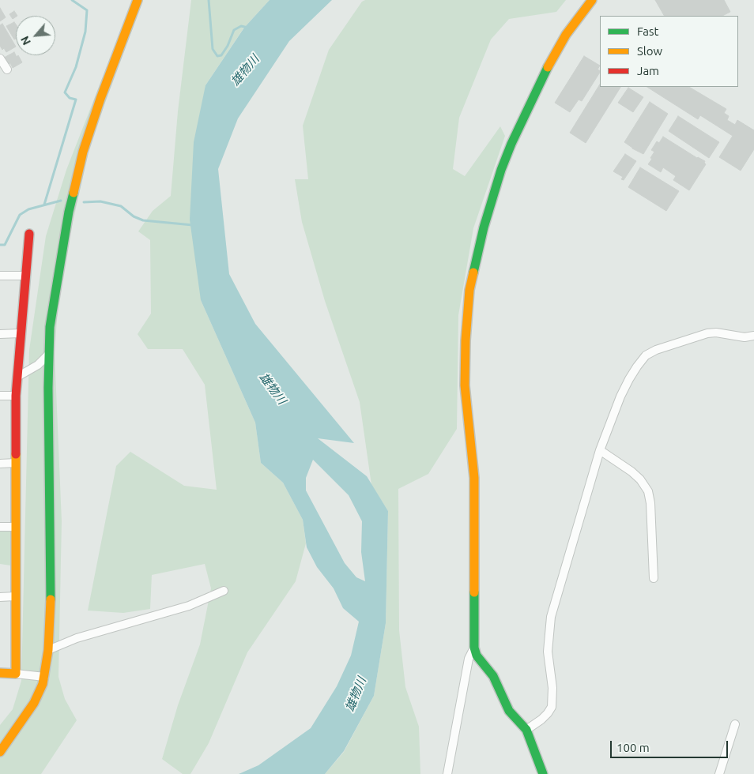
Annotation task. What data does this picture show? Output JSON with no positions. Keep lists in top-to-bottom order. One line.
{"water":["雄物川"],"legend":["Fast","Slow","Jam"],"scale_bar":"100 m","north":"bottom left"}
